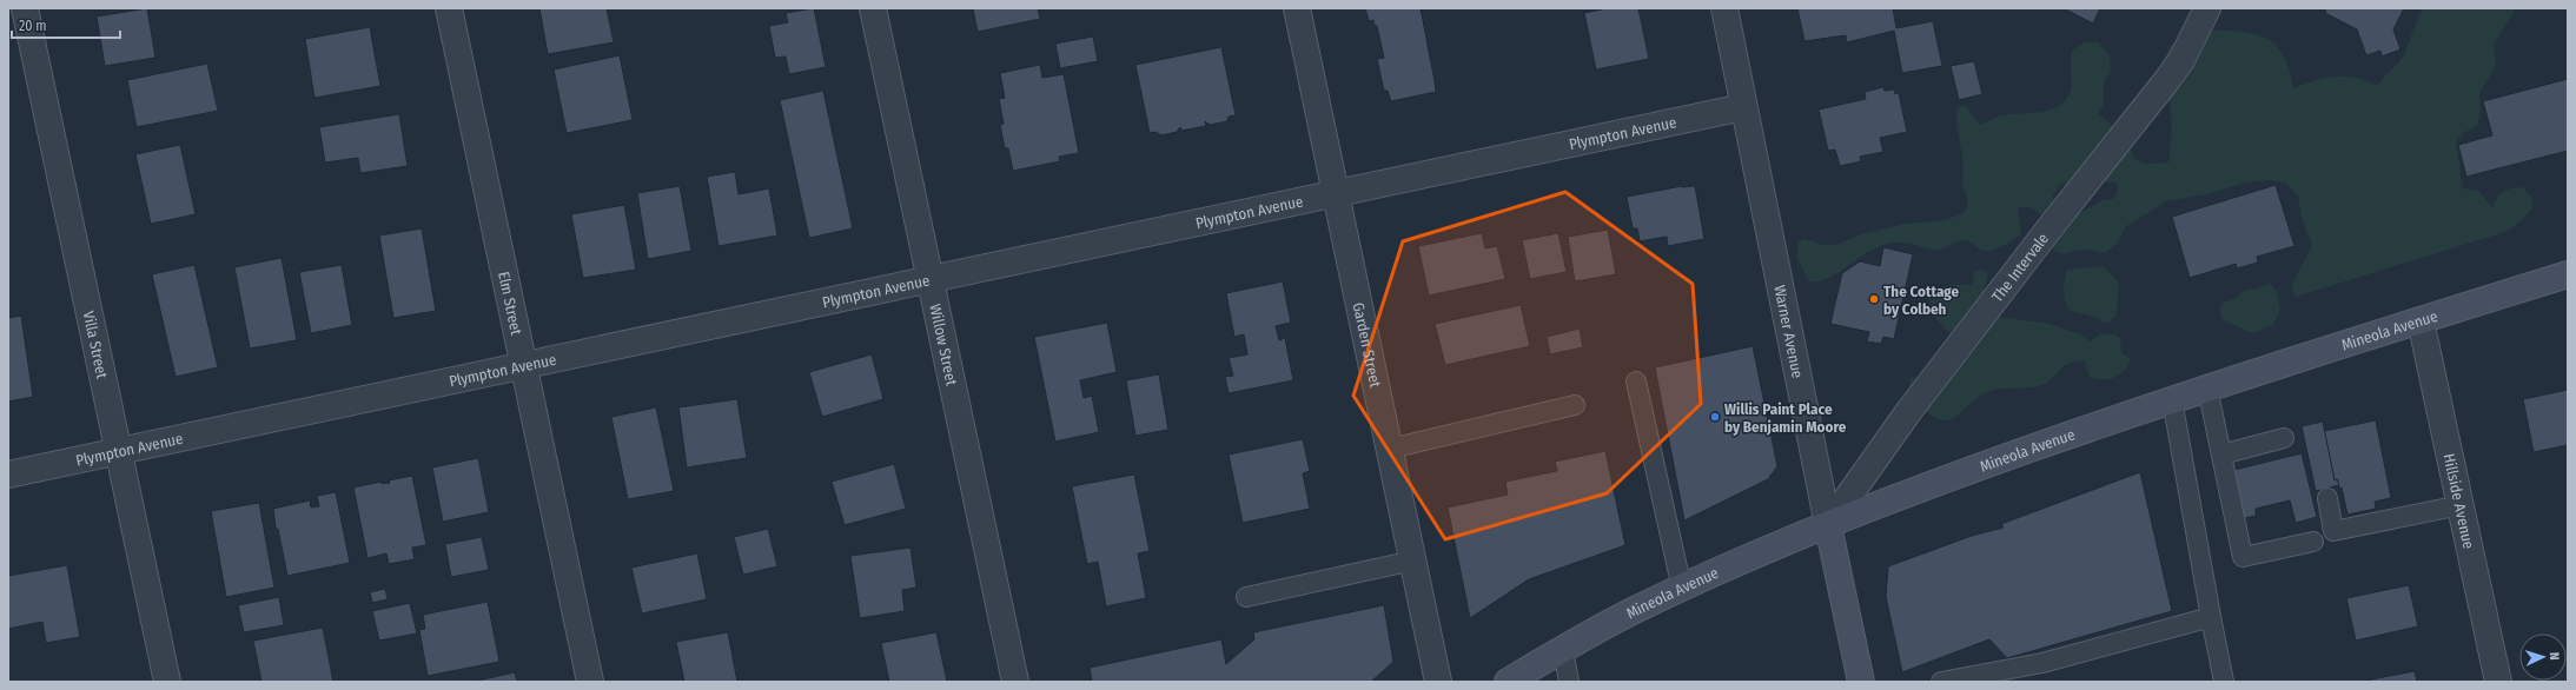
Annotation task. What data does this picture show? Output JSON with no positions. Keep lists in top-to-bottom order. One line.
{"streets":{"main road":["Mineola Avenue","Warner Avenue"],"street":["Plympton Avenue","The Intervale","Elm Street","Villa Street","Willow Street","Garden Street","Hillside Avenue"]},"crossings":[["Plympton Avenue","Elm Street"],["Plympton Avenue","Warner Avenue"],["Plympton Avenue","Villa Street"],["Plympton Avenue","Willow Street"],["Plympton Avenue","Garden Street"],["The Intervale","Mineola Avenue"],["The Intervale","Warner Avenue"],["Mineola Avenue","Warner Avenue"],["Mineola Avenue","Hillside Avenue"]],"places":["The Cottage by Colbeh","Willis Paint Place by Benjamin Moore"],"scale_bar":"20 m","north":"right"}
